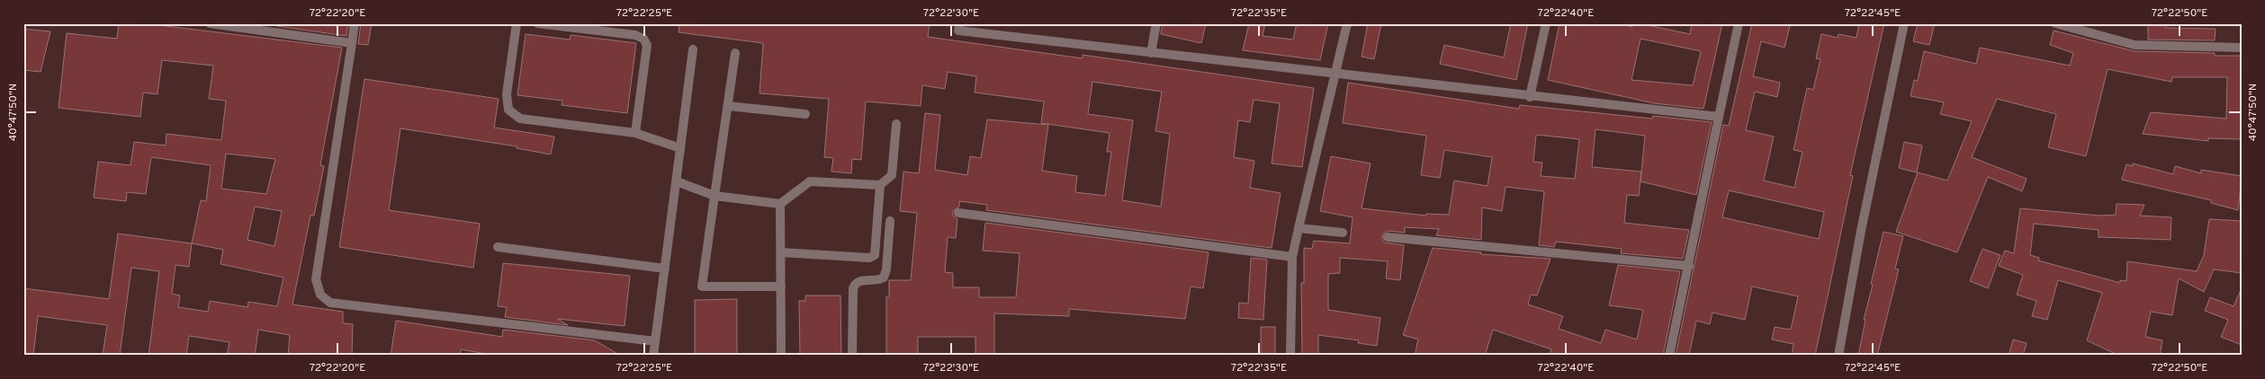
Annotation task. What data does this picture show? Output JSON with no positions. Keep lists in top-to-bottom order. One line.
{"coordinates":["72°22'20\"E","72°22'25\"E","72°22'30\"E","72°22'35\"E","72°22'40\"E","72°22'45\"E","72°22'50\"E","40°47'50\"N"]}
